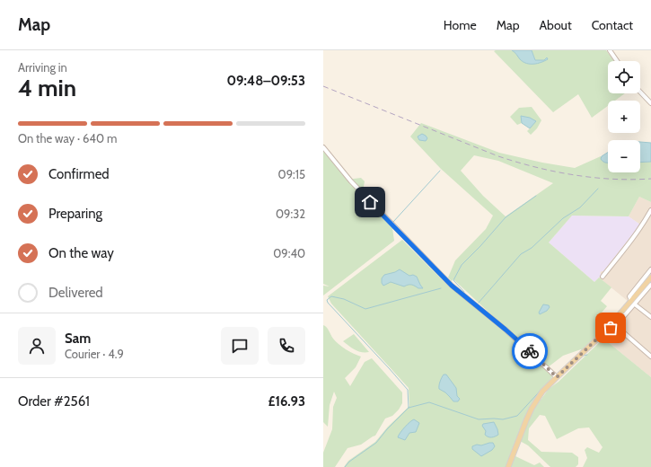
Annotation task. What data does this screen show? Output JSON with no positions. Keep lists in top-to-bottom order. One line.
{"page":{"header":"Map","nav":["Home","Map","About","Contact"],"heading":["4 min","Arriving in","09:48–09:53"],"panel":["Sam","Courier · 4.9","Order #2561","£16.93"],"map_buttons":["+","−"],"bar":"On the way · 640 m","list":[["Confirmed","09:15"],["Preparing","09:32"],["On the way","09:40"],"Delivered"]}}
